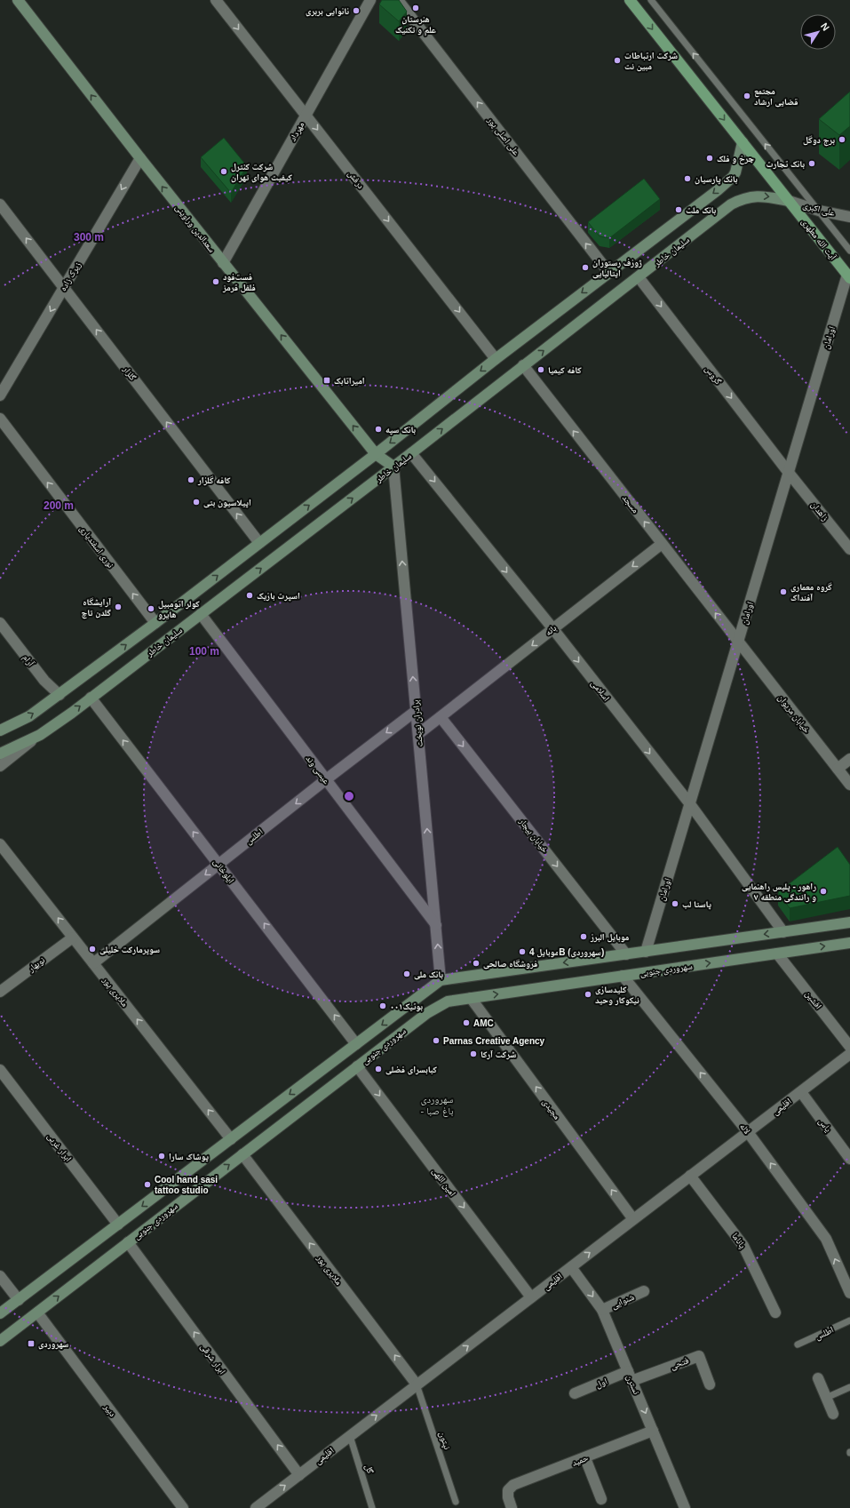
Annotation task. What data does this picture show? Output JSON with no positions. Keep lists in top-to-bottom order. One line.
{"streets":{"main road":["سعدالدین وراوینی","آیت الله مطهری","سلیمان خاطر","سهروردی جنوبی"],"street":["مهرداد","علی اصلی پور","درفش","علی‌ اکبری","زیرک زاده","اورامان","گلزار","گروس","مسجد","زاهدان","نوری اسفندیاری","بانه","آرام","اسلامی","خیابان مریوان","برادران نوبخت","عیسی وند","خیابان بیجار","اطلس","ایلوخانی","نوبهار","ملایری پور","افشین","اقلیمی","مجیدی","یاس","لاله","ابرار غربی","امین اللهی","پاناما","شنوایی","ابرار شرقی","فتحی","اول","نسترن","دبیر","حمید"],"lane":["نپتون","گل"]},"crossings":[["مهرداد","درفش"],["مهرداد","سعدالدین وراوینی"],["علی‌ اکبری","آیت الله مطهری"],["علی‌ اکبری","سلیمان خاطر"],["سعدالدین وراوینی","سلیمان خاطر"],["سعدالدین وراوینی","زیرک زاده"],["سعدالدین وراوینی","برادران نوبخت"],["آیت الله مطهری","سلیمان خاطر"],["آیت الله مطهری","اورامان"],["سلیمان خاطر","گروس"],["سلیمان خاطر","مسجد"],["سلیمان خاطر","اسلامی"],["سلیمان خاطر","برادران نوبخت"],["سلیمان خاطر","عیسی وند"],["سلیمان خاطر","ایلوخانی"],["زیرک زاده","گلزار"],["اورامان","گروس"],["اورامان","مسجد"],["اورامان","زاهدان"],["اورامان","اسلامی"],["اورامان","خیابان مریوان"],["اورامان","سهروردی جنوبی"],["گروس","زاهدان"],["مسجد","بانه"],["مسجد","خیابان مریوان"],["بانه","اسلامی"],["بانه","برادران نوبخت"],["بانه","خیابان بیجار"],["اسلامی","سهروردی جنوبی"],["برادران نوبخت","عیسی وند"],["برادران نوبخت","اطلس"],["برادران نوبخت","سهروردی جنوبی"],["عیسی وند","اطلس"],["خیابان بیجار","سهروردی جنوبی"],["اطلس","ایلوخانی"],["اطلس","ملایری پور"],["ایلوخانی","سهروردی جنوبی"],["نوبهار","ملایری پور"],["سهروردی جنوبی","ملایری پور"],["سهروردی جنوبی","افشین"],["سهروردی جنوبی","مجیدی"],["سهروردی جنوبی","لاله"],["سهروردی جنوبی","ابرار غربی"],["سهروردی جنوبی","امین اللهی"],["سهروردی جنوبی","ابرار شرقی"],["سهروردی جنوبی","دبیر"],["ملایری پور","اقلیمی"],["ملایری پور","نپتون"],["اقلیمی","مجیدی"],["اقلیمی","یاس"],["اقلیمی","لاله"],["اقلیمی","امین اللهی"],["اقلیمی","پاناما"],["اقلیمی","ابرار شرقی"],["اقلیمی","نسترن"],["اقلیمی","نپتون"],["اقلیمی","گل"],["شنوایی","نسترن"],["فتحی","اول"],["فتحی","نسترن"],["اول","نسترن"],["نسترن","حمید"]],"one_way":["علی اصلی پور","درفش","سعدالدین وراوینی","آیت الله مطهری","زیرک زاده","گلزار","گروس","مسجد","نوری اسفندیاری","بانه","اسلامی","برادران نوبخت","خیابان بیجار","اطلس","ایلوخانی","ملایری پور","اقلیمی","مجیدی","لاله","امین اللهی","ابرار شرقی","نسترن"],"districts":["سهروردی - باغ صبا"],"places":{"other":["هنرستان علم و تکنیک","نانوایی بربری","شرکت ارتباطات مبین نت","مجتمع قضایی ارشاد","برج دوگل","چرخ و فلک","بانک تجارت","شرکت کنترل کیفیت هوای تهران","بانک پارسیان","بانک ملت","ژوزف رستوران ایتالیایی","فست‌فود فلفل قرمز","کافه کیمیا","بانک سپه","کافه گلزار","اپیلاسیون بتی","گروه معماری آفنداک","اسپرت بازیک","آرایشگاه گلدن تاچ","کولر اتومبیل هایرو","راهور - پلیس راهنمایی و رانندگی منطقه ۷","پاستا لب","موبایل البرز","سوپرمارکت خلیلی","موبایل 4B (سهروردی)","فروشگاه صالحی","بانک ملی","کلیدسازی نیکوکار وحید","بوتیک۰۰۱","AMC","Parnas Creative Agency","شرکت آرکا","کبابسرای فضلی","پوشاک سارا","Cool hand sasi tattoo studio"],"transit":["امیراتابک","سهروردی"]},"north":"top right","rings":["300 m","200 m","100 m"]}
